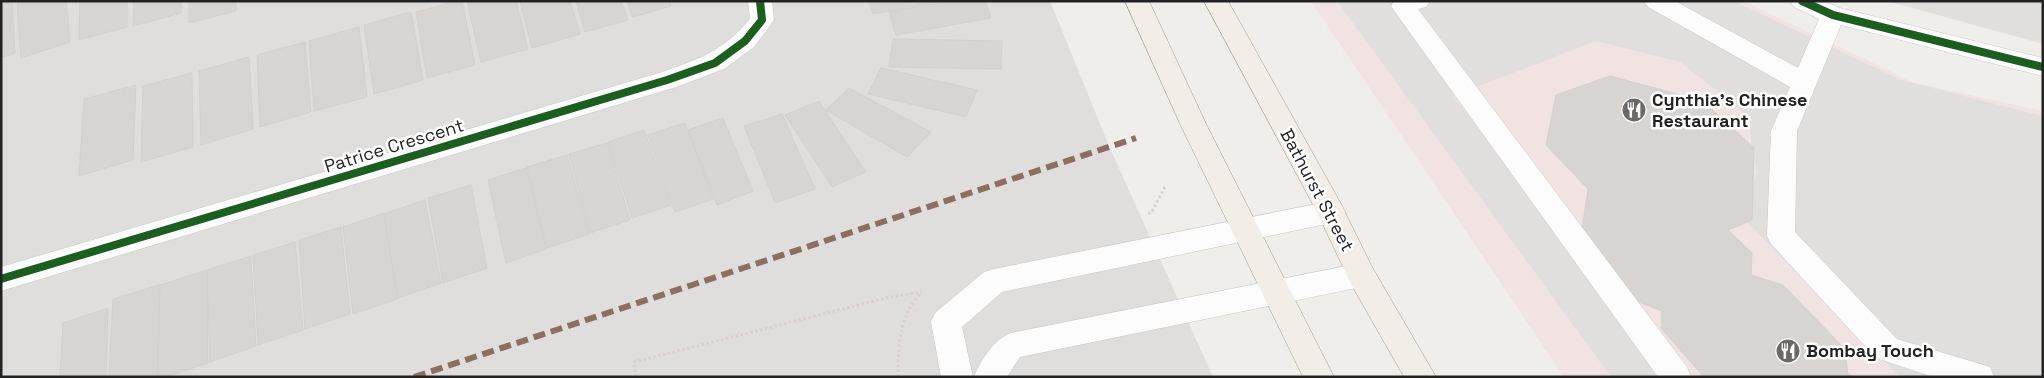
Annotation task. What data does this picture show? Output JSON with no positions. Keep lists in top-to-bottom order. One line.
{"streets":{"main road":["Bathurst Street"],"street":["Patrice Crescent"]},"places":{"restaurant":["Cynthia's Chinese Restaurant","Bombay Touch"]}}
